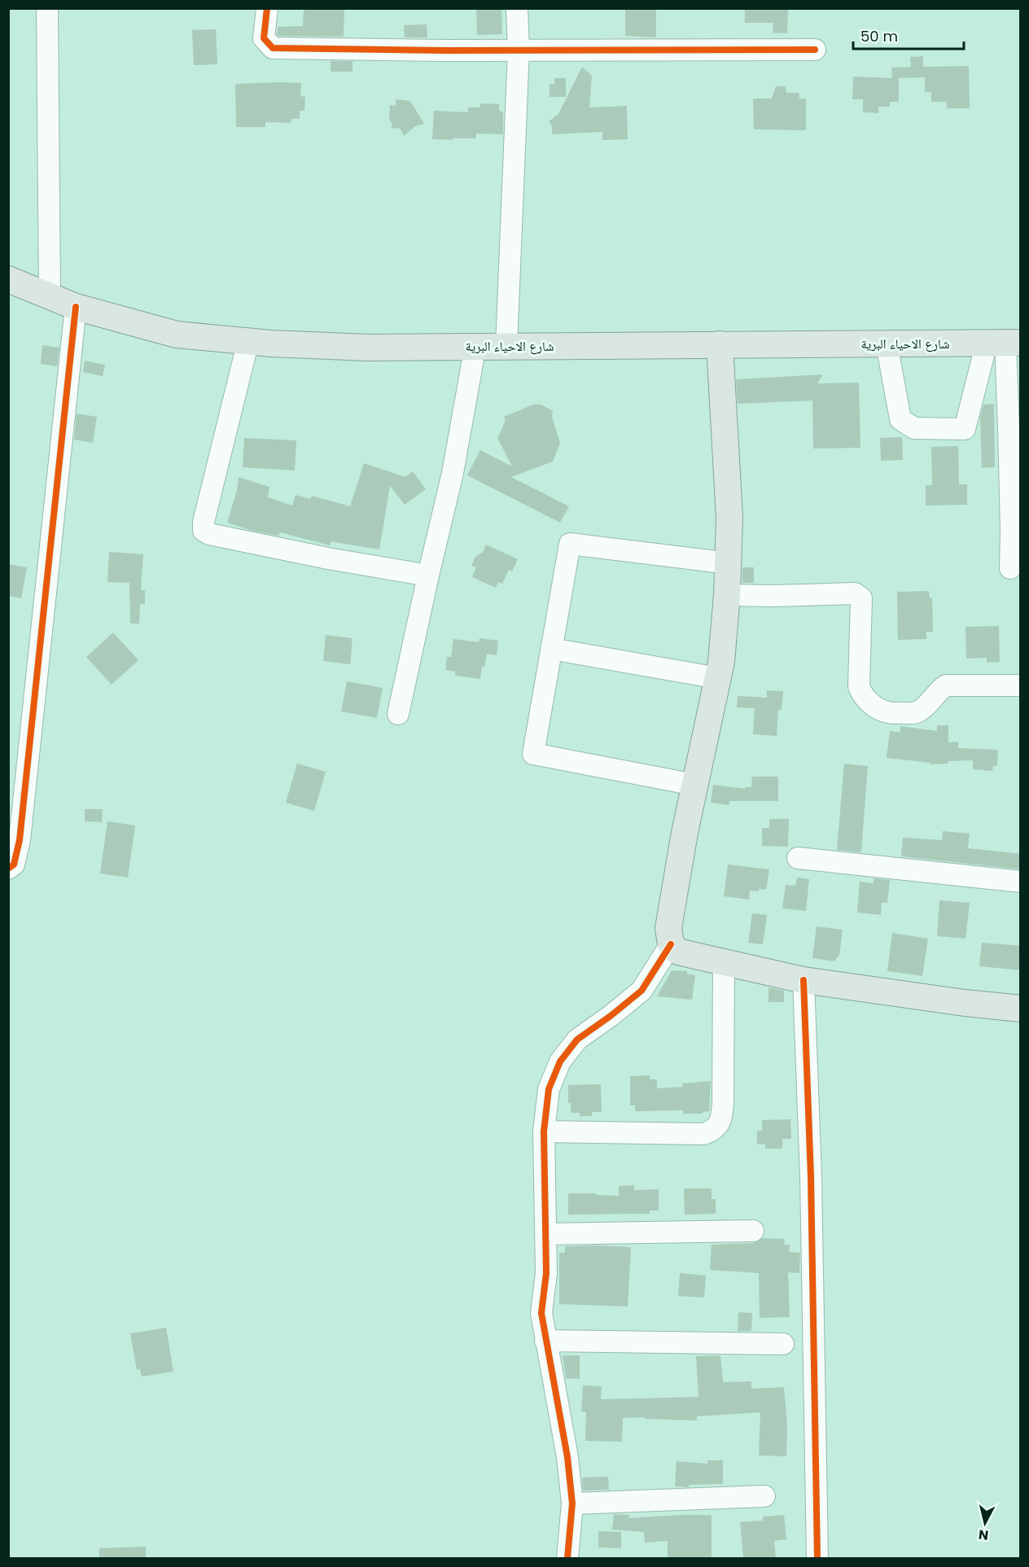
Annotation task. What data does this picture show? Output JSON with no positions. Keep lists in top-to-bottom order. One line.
{"streets":{"main road":["شارع الاحياء البرية"]},"scale_bar":"50 m","north":"bottom"}
